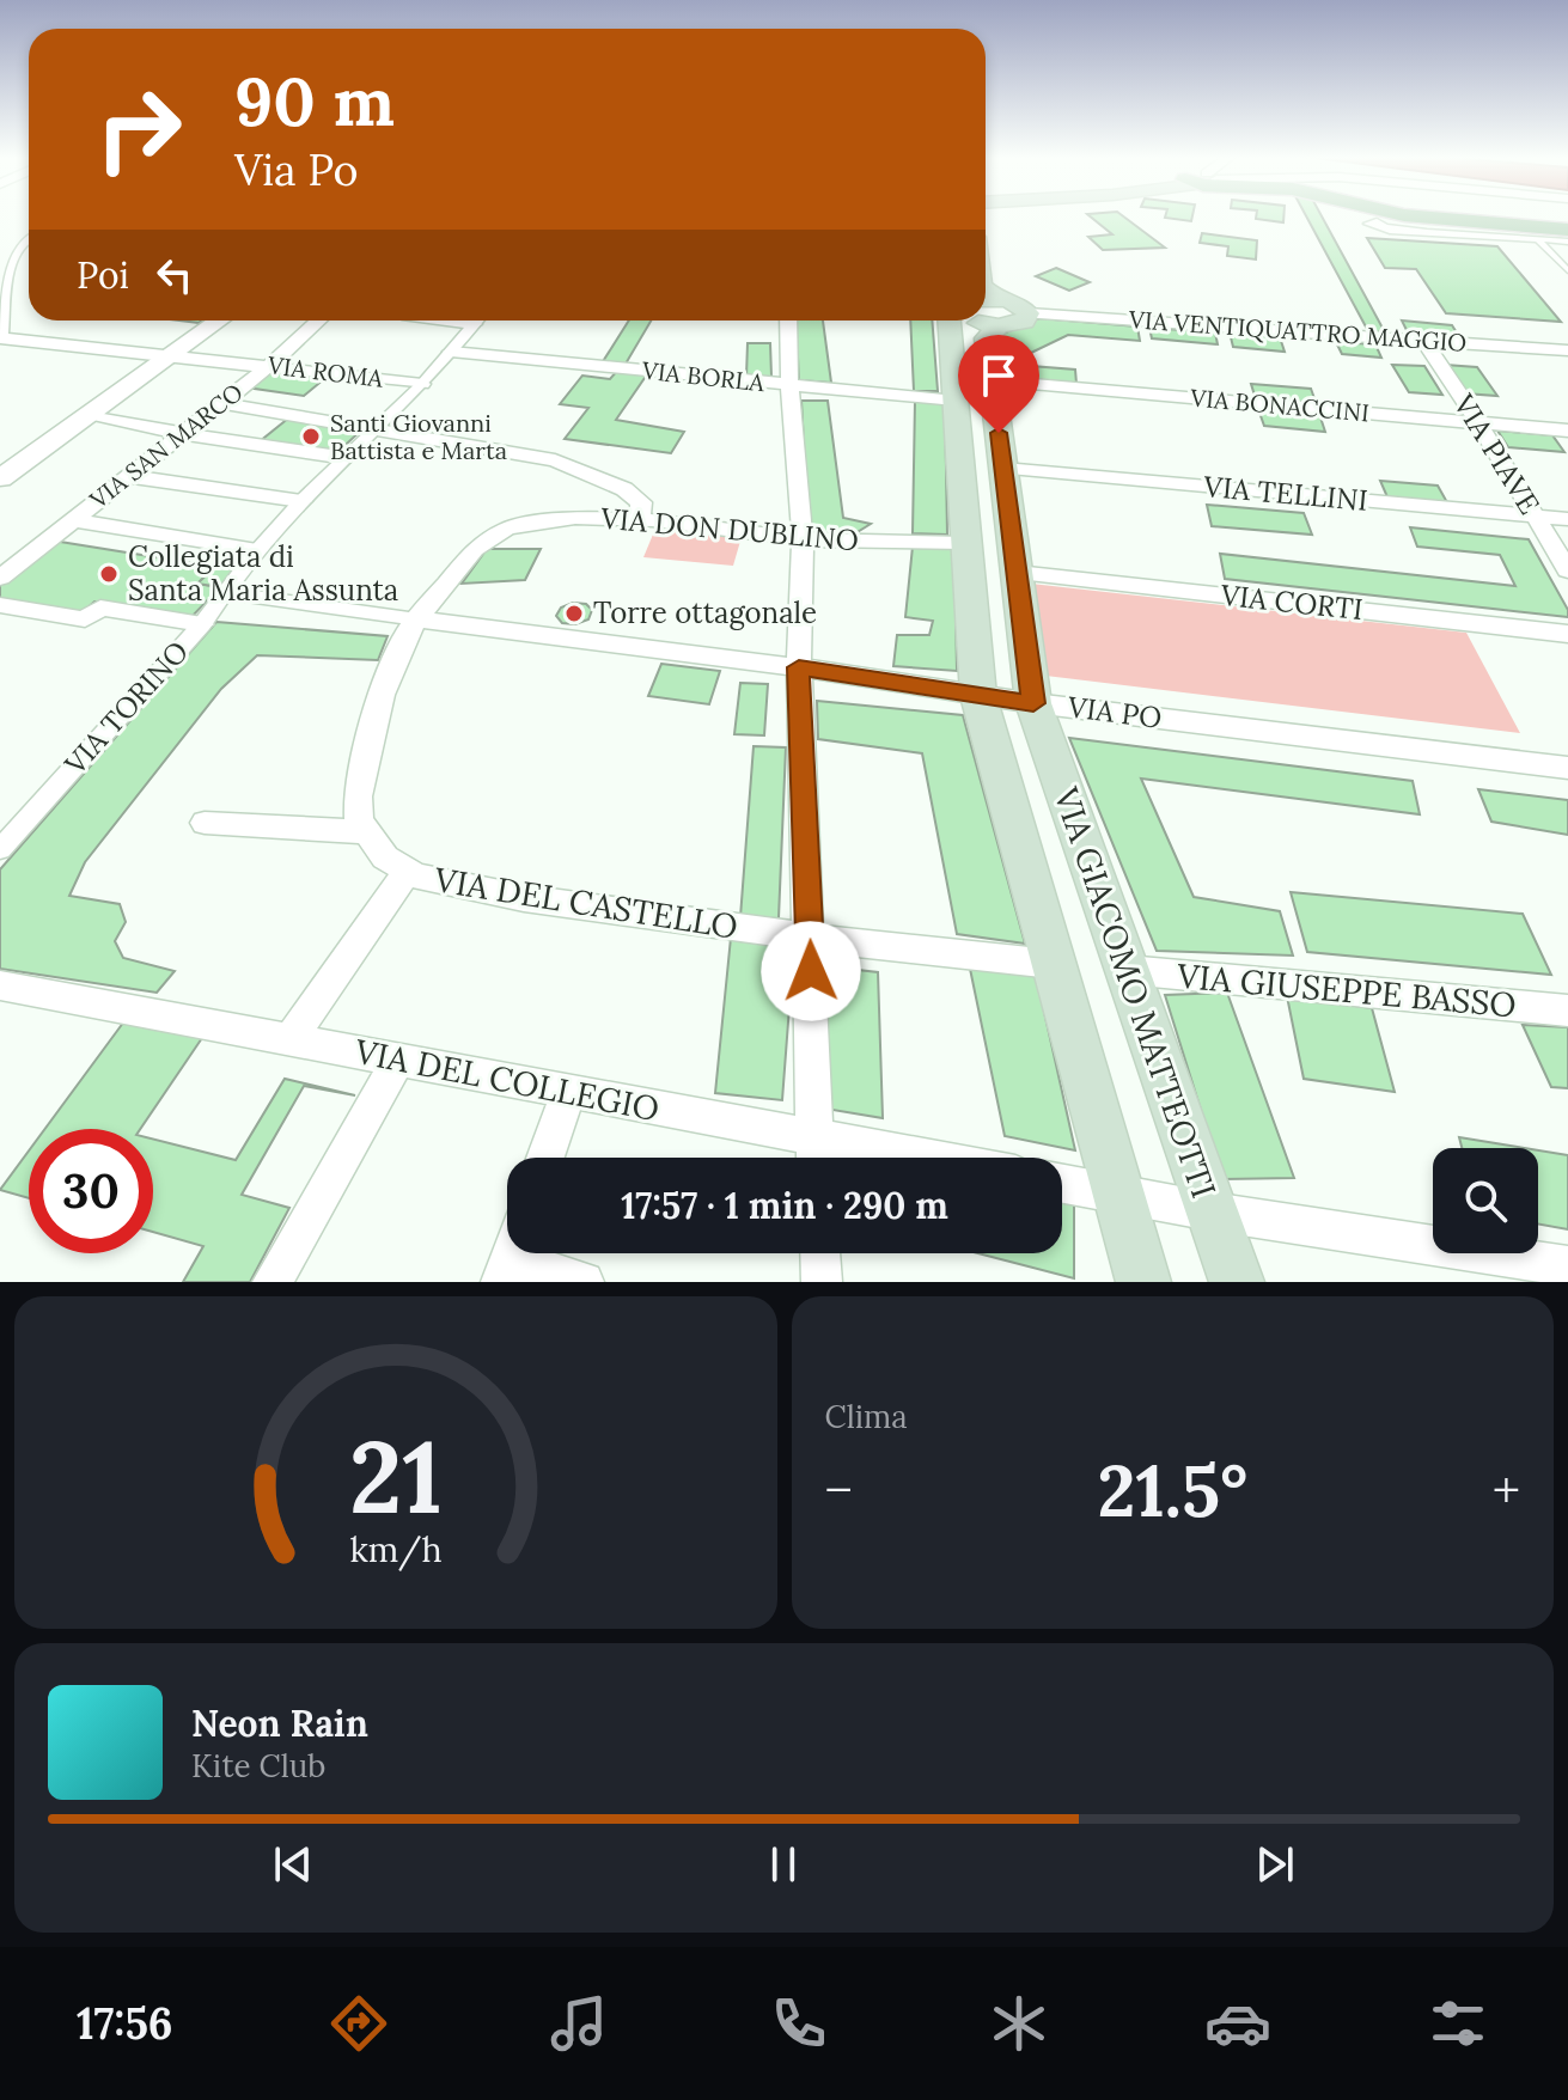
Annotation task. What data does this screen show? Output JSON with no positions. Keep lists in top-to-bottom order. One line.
{"streets":{"main road":["VIA GIACOMO MATTEOTTI"],"street":["VIA VENTIQUATTRO MAGGIO","VIA ROMA","VIA BORLA","VIA BONACCINI","VIA SAN MARCO","VIA PIAVE","VIA TELLINI","VIA DON DUBLINO","VIA CORTI","VIA TORINO","VIA PO","VIA DEL CASTELLO","VIA GIUSEPPE BASSO","VIA DEL COLLEGIO"]},"crossings":[["VIA VENTIQUATTRO MAGGIO","VIA PIAVE"],["VIA ROMA","VIA SAN MARCO"],["VIA ROMA","VIA TORINO"],["VIA BORLA","VIA TORINO"],["VIA BORLA","VIA GIACOMO MATTEOTTI"],["VIA BONACCINI","VIA PIAVE"],["VIA BONACCINI","VIA GIACOMO MATTEOTTI"],["VIA PIAVE","VIA TELLINI"],["VIA TELLINI","VIA GIACOMO MATTEOTTI"],["VIA DON DUBLINO","VIA PO"],["VIA DON DUBLINO","VIA DEL CASTELLO"],["VIA DON DUBLINO","VIA GIACOMO MATTEOTTI"],["VIA CORTI","VIA GIACOMO MATTEOTTI"],["VIA PO","VIA GIACOMO MATTEOTTI"],["VIA DEL CASTELLO","VIA GIACOMO MATTEOTTI"],["VIA GIUSEPPE BASSO","VIA GIACOMO MATTEOTTI"]],"places":["Santi Giovanni Battista e Marta","Collegiata di Santa Maria Assunta","Torre ottagonale"],"page":{"turn":["90 m","Via Po"],"then":"Poi","limit":"30","trip":"17:57 · 1 min · 290 m","tile":"Clima","heat":["−","21.5°","+"],"song":["Neon Rain","Kite Club"],"tabs":"17:56","gauge":["21","km/h"]}}
